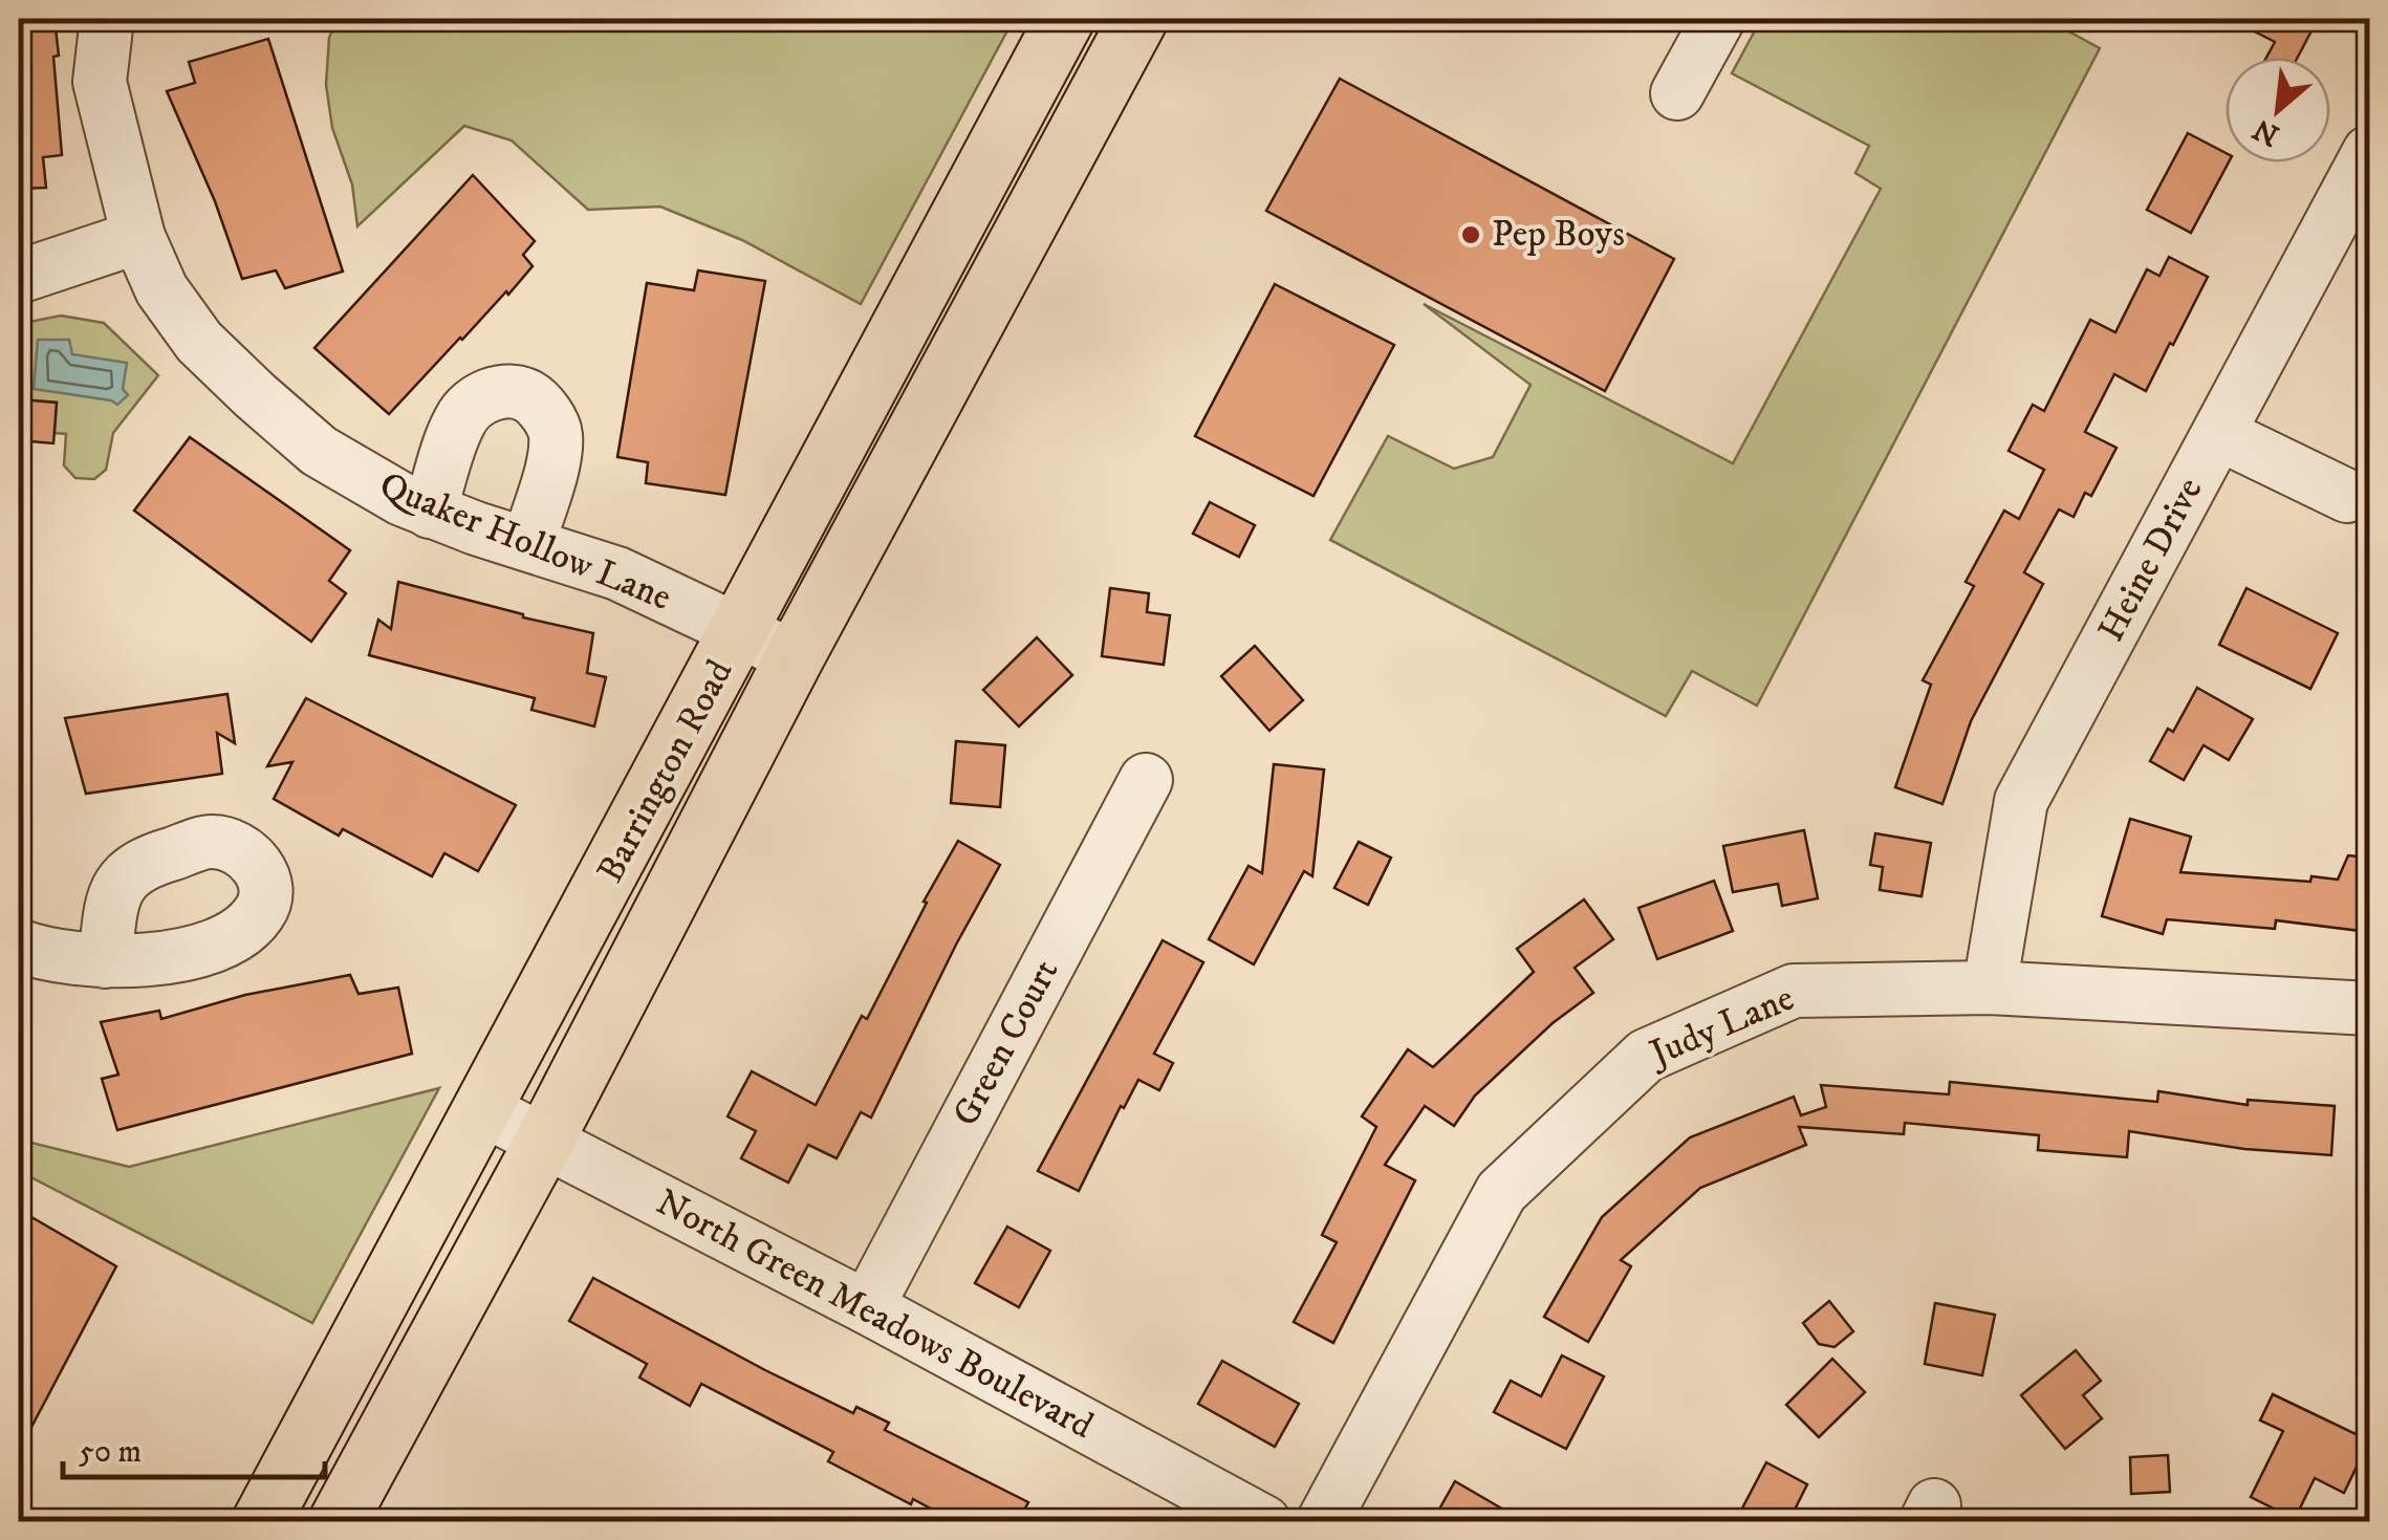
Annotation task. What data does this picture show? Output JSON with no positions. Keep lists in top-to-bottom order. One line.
{"streets":{"main road":["Barrington Road"],"street":["Quaker Hollow Lane","Heine Drive","Judy Lane","Green Court","North Green Meadows Boulevard"]},"crossings":[["Quaker Hollow Lane","Barrington Road"],["Heine Drive","Judy Lane"],["Barrington Road","North Green Meadows Boulevard"],["Green Court","North Green Meadows Boulevard"]],"places":["Pep Boys"],"scale_bar":"50 m","north":"bottom left"}
